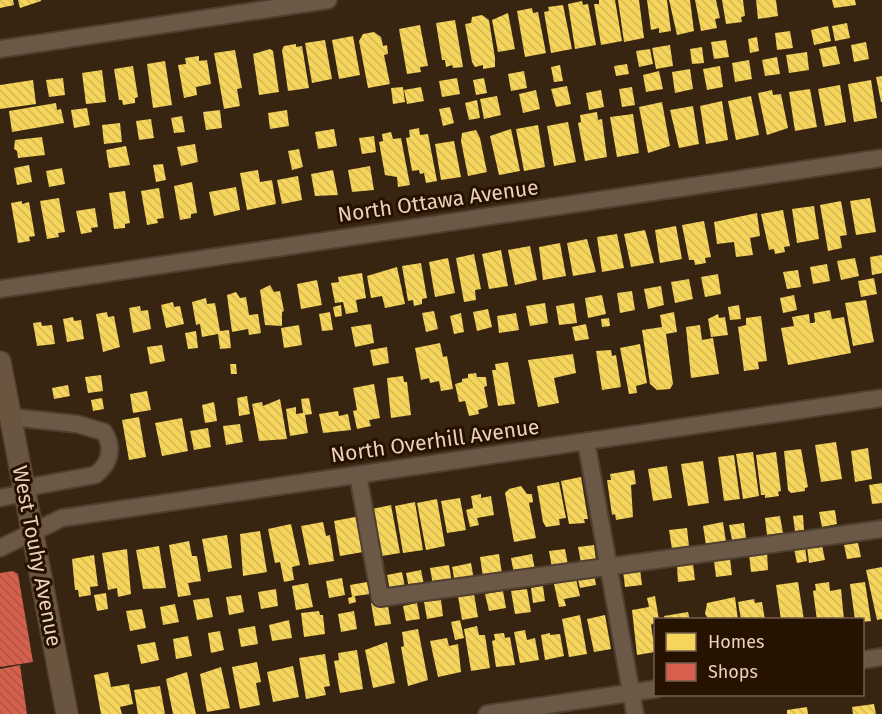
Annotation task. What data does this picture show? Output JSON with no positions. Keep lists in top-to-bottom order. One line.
{"streets":{"main road":["West Touhy Avenue"],"street":["North Ottawa Avenue","North Overhill Avenue"]},"crossings":[["North Overhill Avenue","West Touhy Avenue"]],"legend":["Homes","Shops"]}
